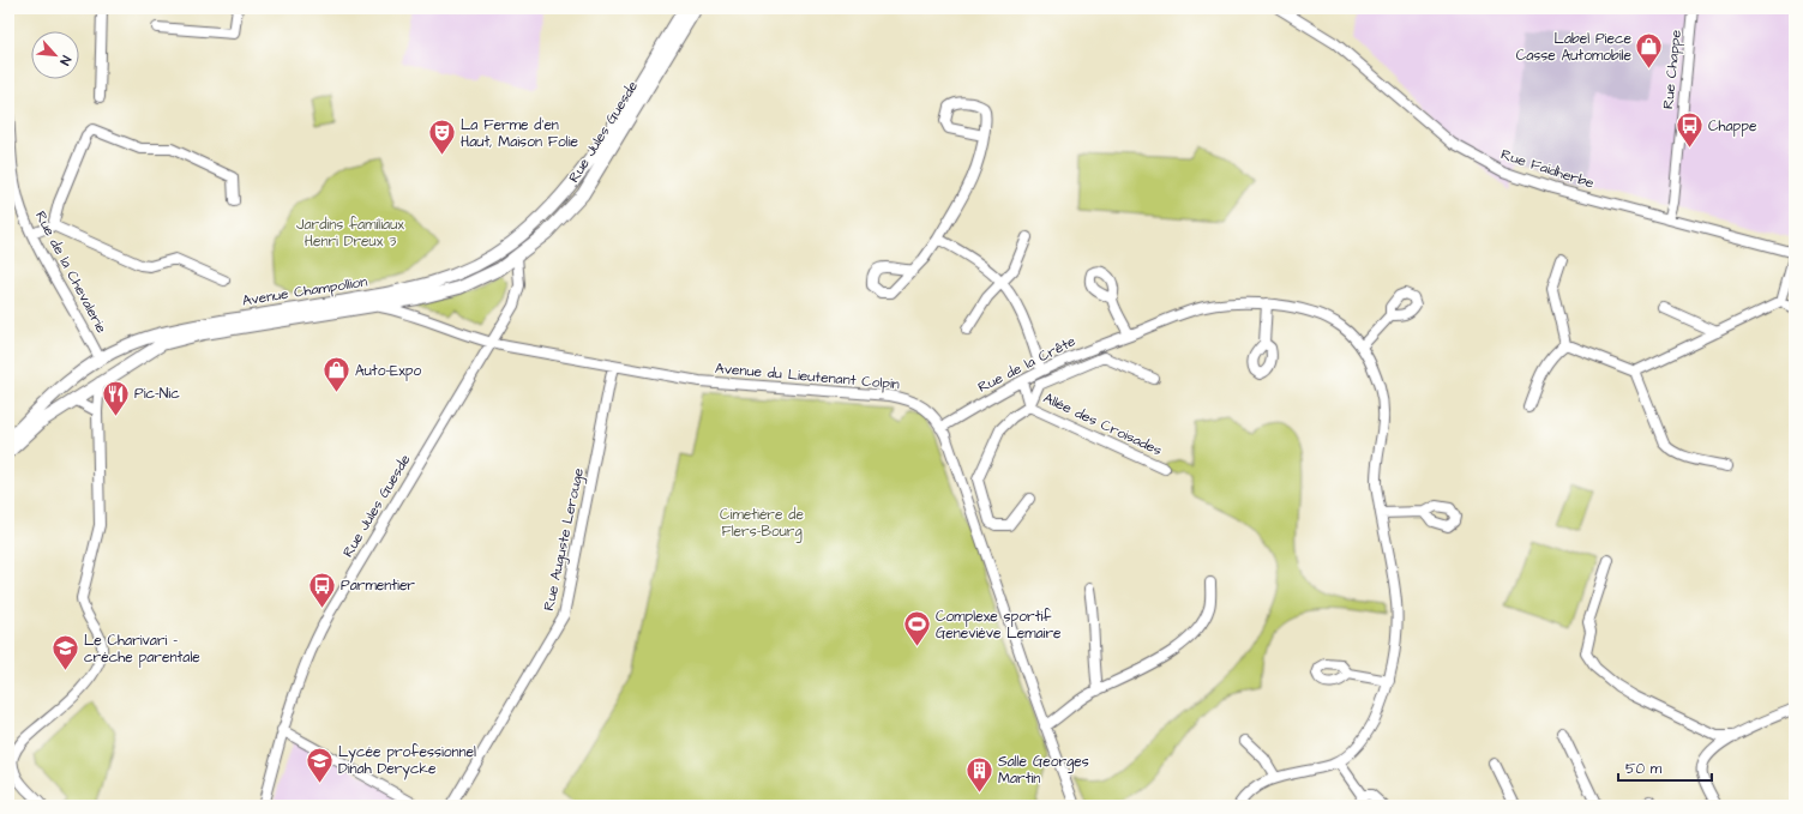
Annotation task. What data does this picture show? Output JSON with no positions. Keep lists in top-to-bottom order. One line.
{"streets":{"street":["Rue Chappe","Rue Jules Guesde","Rue Faidherbe","Rue de la Chevalerie","Avenue Champollion","Rue de la Crête","Avenue du Lieutenant Colpin","Allée des Croisades","Rue Auguste Lerouge"]},"crossings":[["Rue Chappe","Rue Faidherbe"],["Rue Jules Guesde","Avenue Champollion"],["Rue Jules Guesde","Avenue du Lieutenant Colpin"],["Rue de la Chevalerie","Avenue Champollion"],["Avenue Champollion","Avenue du Lieutenant Colpin"],["Rue de la Crête","Avenue du Lieutenant Colpin"],["Rue de la Crête","Allée des Croisades"],["Avenue du Lieutenant Colpin","Rue Auguste Lerouge"]],"parks":["Jardins familiaux Henri Dreux 3","Cimetière de Flers-Bourg"],"places":{"shop":["Label Piece Casse Automobile","Auto-Expo"],"bus stop":["Chappe","Parmentier"],"theatre":["La Ferme d'en Haut, Maison Folie"],"restaurant":["Pic-Nic"],"sports":["Complexe sportif Geneviève Lemaire"],"school or university":["Le Charivari - créche parentale","Lycée professionnel Dinah Derycke"],"building":["Salle Georges Martin"]},"scale_bar":"50 m","north":"bottom right"}
